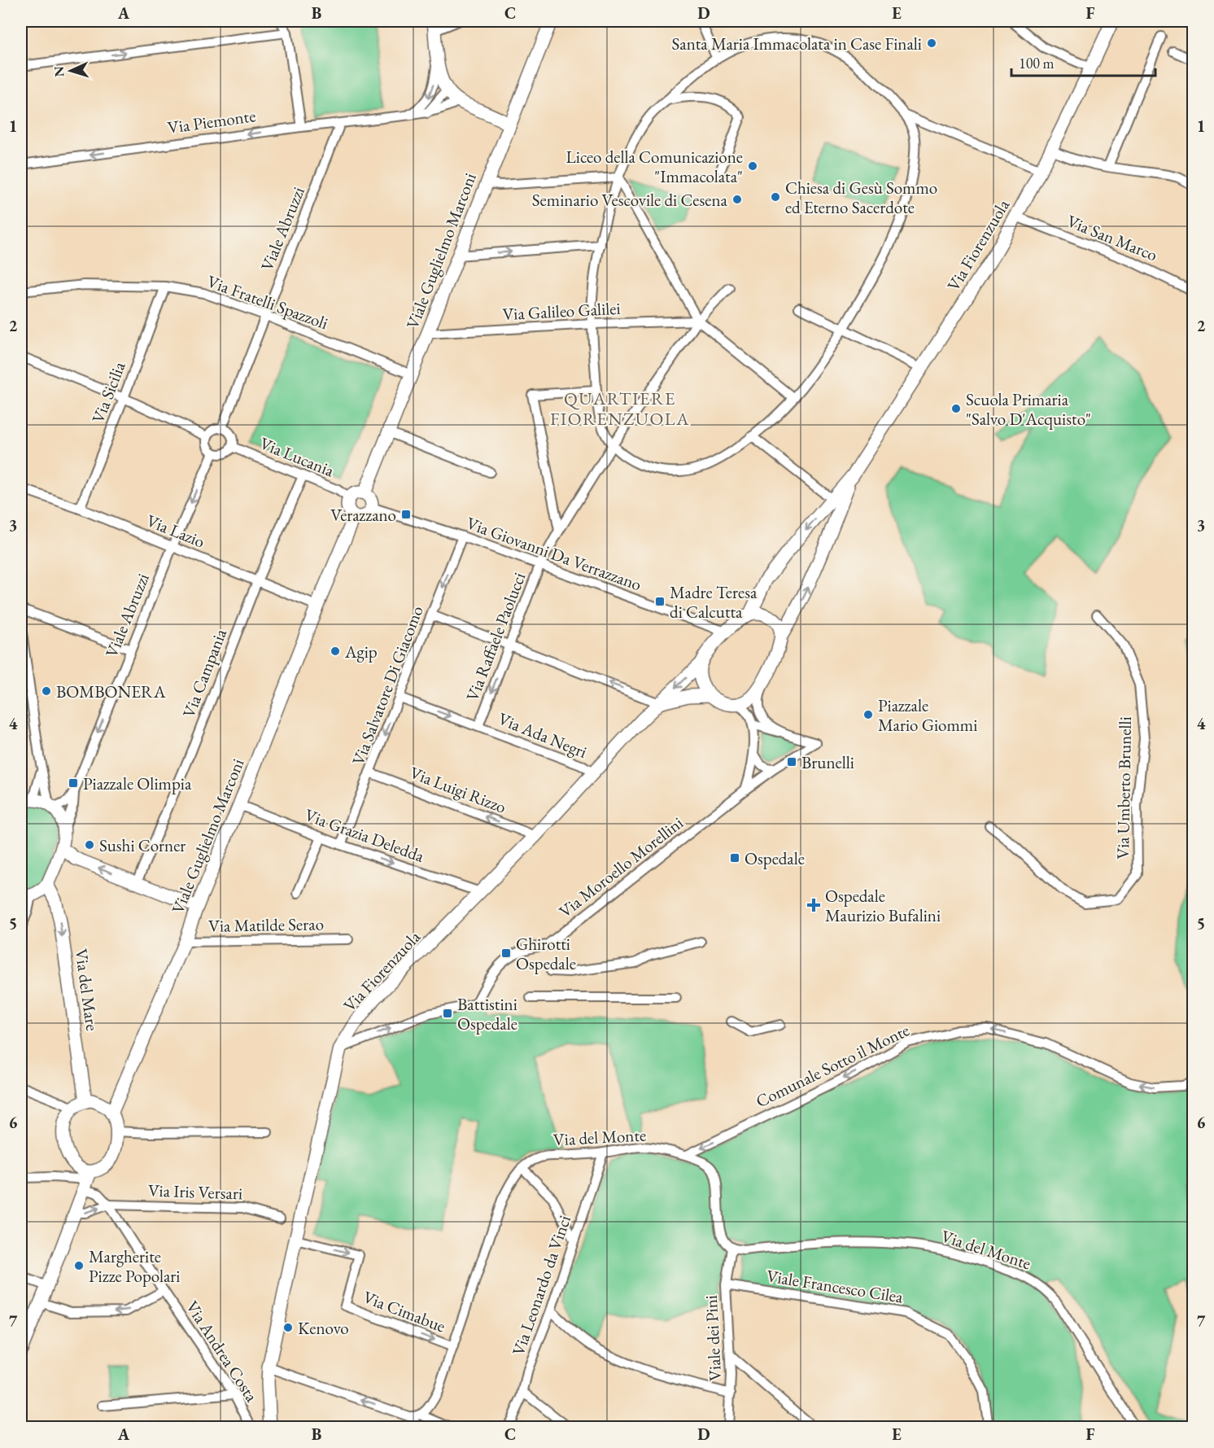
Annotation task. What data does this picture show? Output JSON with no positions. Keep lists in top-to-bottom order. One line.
{"streets":{"main road":["Via Fiorenzuola","Viale Guglielmo Marconi","Via del Mare"],"street":["Via Piemonte","Viale Abruzzi","Via San Marco","Via Fratelli Spazzoli","Via Galileo Galilei","Via Sicilia","Via Lucania","Via Lazio","Via Giovanni Da Verrazzano","Via Raffaele Paolucci","Via Campania","Via Salvatore Di Giacomo","Via Ada Negri","Via Umberto Brunelli","Via Luigi Rizzo","Via Grazia Deledda","Via Moroello Morellini","Via Matilde Serao","Comunale Sotto il Monte","Via del Monte","Via Iris Versari","Via Leonardo da Vinci","Viale Francesco Cilea","Via Cimabue","Viale dei Pini","Via Andrea Costa"]},"crossings":[["Via Piemonte","Viale Abruzzi"],["Viale Abruzzi","Via Fratelli Spazzoli"],["Viale Abruzzi","Via Lucania"],["Viale Abruzzi","Via Lazio"],["Via San Marco","Via Fiorenzuola"],["Via Fiorenzuola","Via Giovanni Da Verrazzano"],["Via Fiorenzuola","Via Ada Negri"],["Via Fiorenzuola","Via Luigi Rizzo"],["Via Fiorenzuola","Via Grazia Deledda"],["Via Fiorenzuola","Via Moroello Morellini"],["Via Fiorenzuola","Via Cimabue"],["Viale Guglielmo Marconi","Via Fratelli Spazzoli"],["Viale Guglielmo Marconi","Via Galileo Galilei"],["Viale Guglielmo Marconi","Via Lucania"],["Viale Guglielmo Marconi","Via Lazio"],["Viale Guglielmo Marconi","Via Giovanni Da Verrazzano"],["Viale Guglielmo Marconi","Via Grazia Deledda"],["Viale Guglielmo Marconi","Via Matilde Serao"],["Viale Guglielmo Marconi","Via del Mare"],["Viale Guglielmo Marconi","Via Andrea Costa"],["Via Fratelli Spazzoli","Via Sicilia"],["Via Galileo Galilei","Via Raffaele Paolucci"],["Via Sicilia","Via Lazio"],["Via Lucania","Via Giovanni Da Verrazzano"],["Via Lucania","Via Campania"],["Via Lazio","Via Campania"],["Via Giovanni Da Verrazzano","Via Raffaele Paolucci"],["Via Giovanni Da Verrazzano","Via Salvatore Di Giacomo"],["Via Raffaele Paolucci","Via Ada Negri"],["Via Salvatore Di Giacomo","Via Ada Negri"],["Via Salvatore Di Giacomo","Via Luigi Rizzo"],["Via Salvatore Di Giacomo","Via Grazia Deledda"],["Via del Mare","Via Andrea Costa"],["Comunale Sotto il Monte","Via del Monte"],["Via del Monte","Via Leonardo da Vinci"],["Via del Monte","Via Cimabue"],["Via del Monte","Viale dei Pini"],["Via Iris Versari","Via Andrea Costa"],["Viale Francesco Cilea","Viale dei Pini"]],"one_way":["Via Piemonte","Via Salvatore Di Giacomo","Via Ada Negri","Via Luigi Rizzo","Via Grazia Deledda","Via Moroello Morellini","Via del Mare","Comunale Sotto il Monte","Via Cimabue"],"districts":["QUARTIERE FIORENZUOLA"],"places":{"other":["Santa Maria Immacolata in Case Finali","Liceo della Comunicazione \"Immacolata\"","Chiesa di Gesù Sommo ed Eterno Sacerdote","Seminario Vescovile di Cesena","Scuola Primaria \"Salvo D'Acquisto\"","Agip","BOMBONERA","Piazzale Mario Giommi","Sushi Corner","Margherite Pizze Popolari","Kenovo"],"transit":["Verazzano","Madre Teresa di Calcutta","Brunelli","Piazzale Olimpia","Ospedale","Ghirotti Ospedale","Battistini Ospedale"],"health":["Ospedale Maurizio Bufalini"]},"scale_bar":"100 m","north":"left","grid":{"columns":["A","B","C","D","E","F"],"rows":["1","2","3","4","5","6","7"]}}
